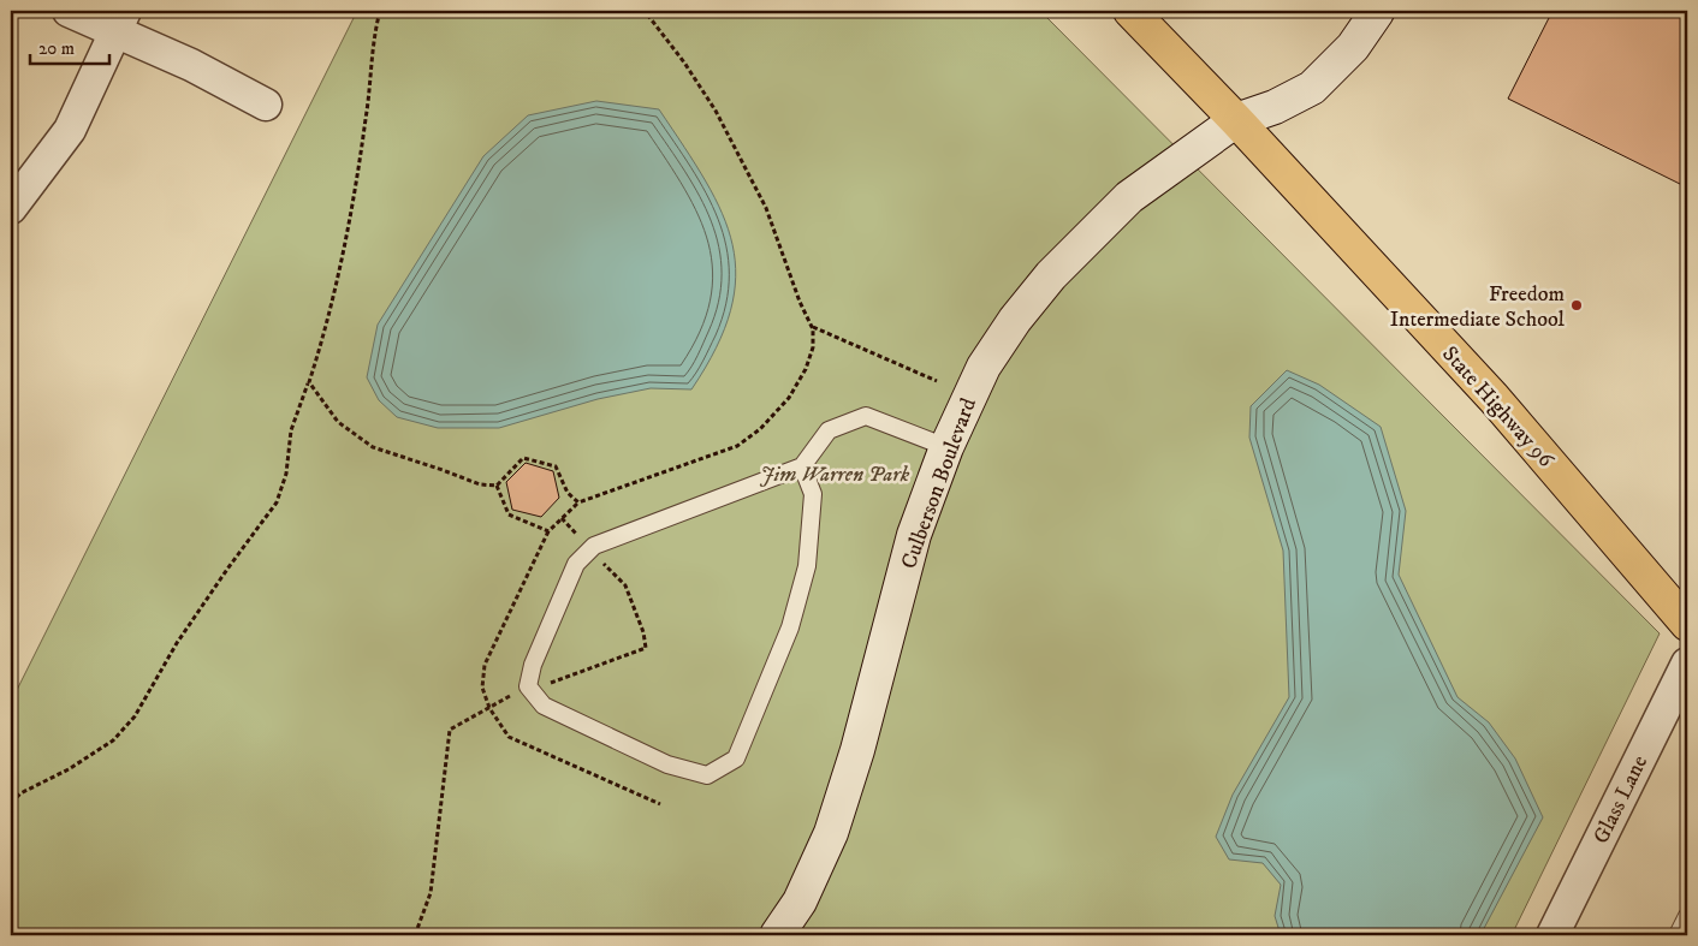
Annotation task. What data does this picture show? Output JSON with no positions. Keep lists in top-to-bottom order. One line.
{"streets":{"main road":["State Highway 96"],"street":["Culberson Boulevard","Glass Lane"]},"crossings":[["State Highway 96","Culberson Boulevard"]],"parks":["Jim Warren Park"],"places":["Freedom Intermediate School"],"scale_bar":"20 m"}
